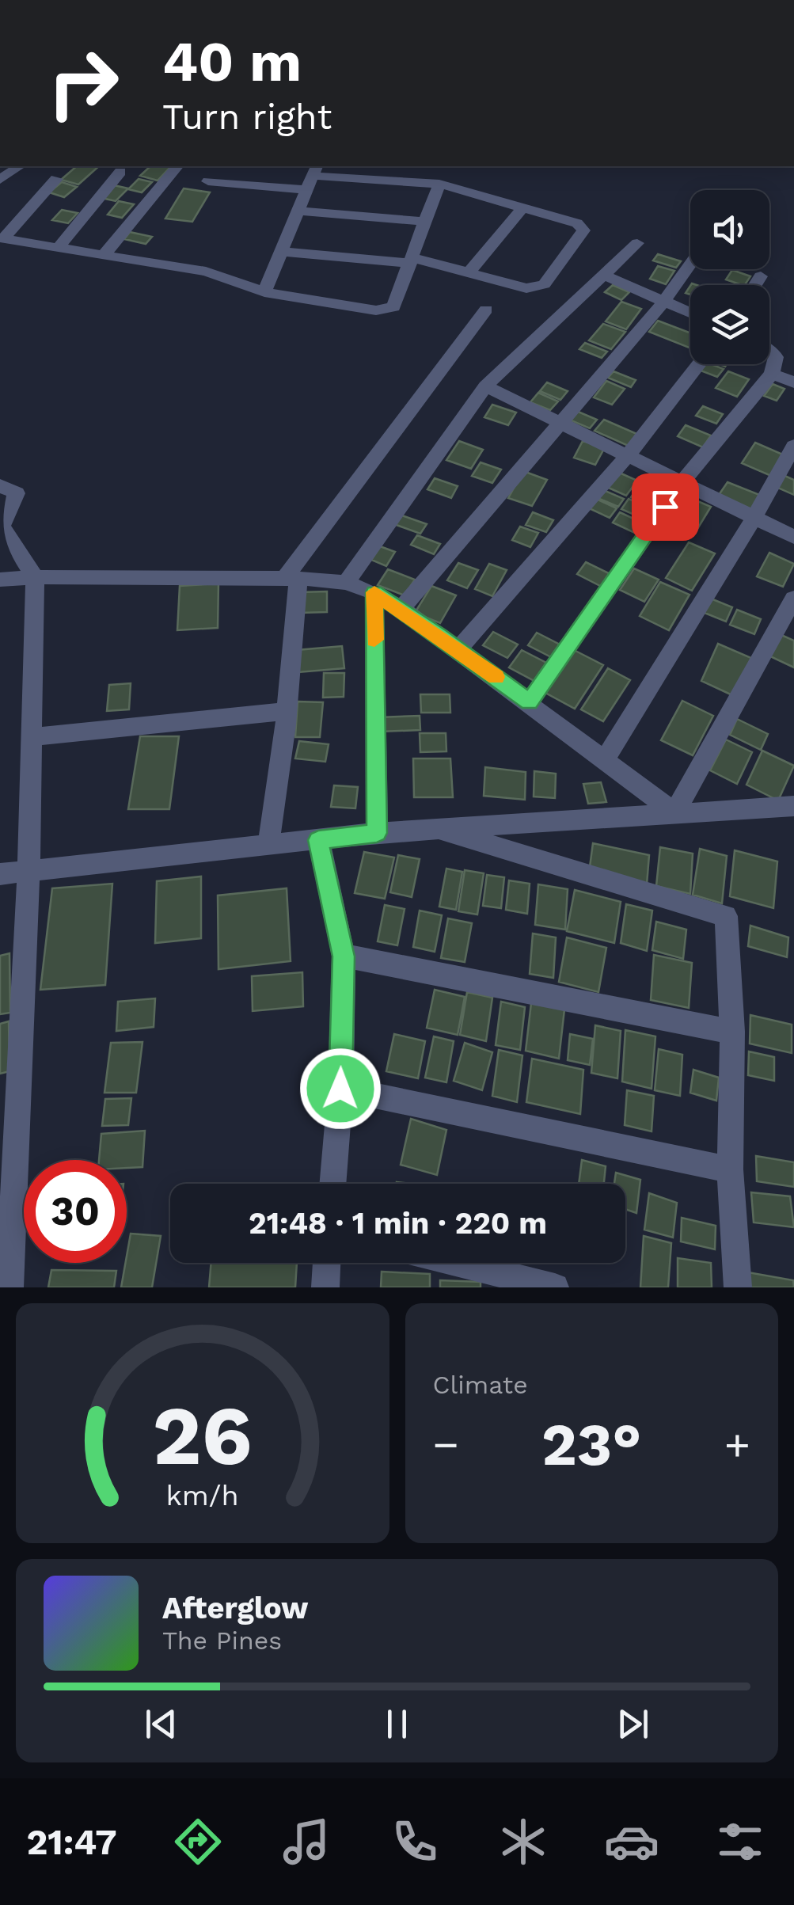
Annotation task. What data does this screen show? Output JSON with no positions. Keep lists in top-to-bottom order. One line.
{"page":{"turn":["40 m","Turn right"],"limit":"30","trip":"21:48 · 1 min · 220 m","tile":"Climate","heat":["−","23°","+"],"song":["Afterglow","The Pines"],"tabs":"21:47","gauge":["26","km/h"]}}
